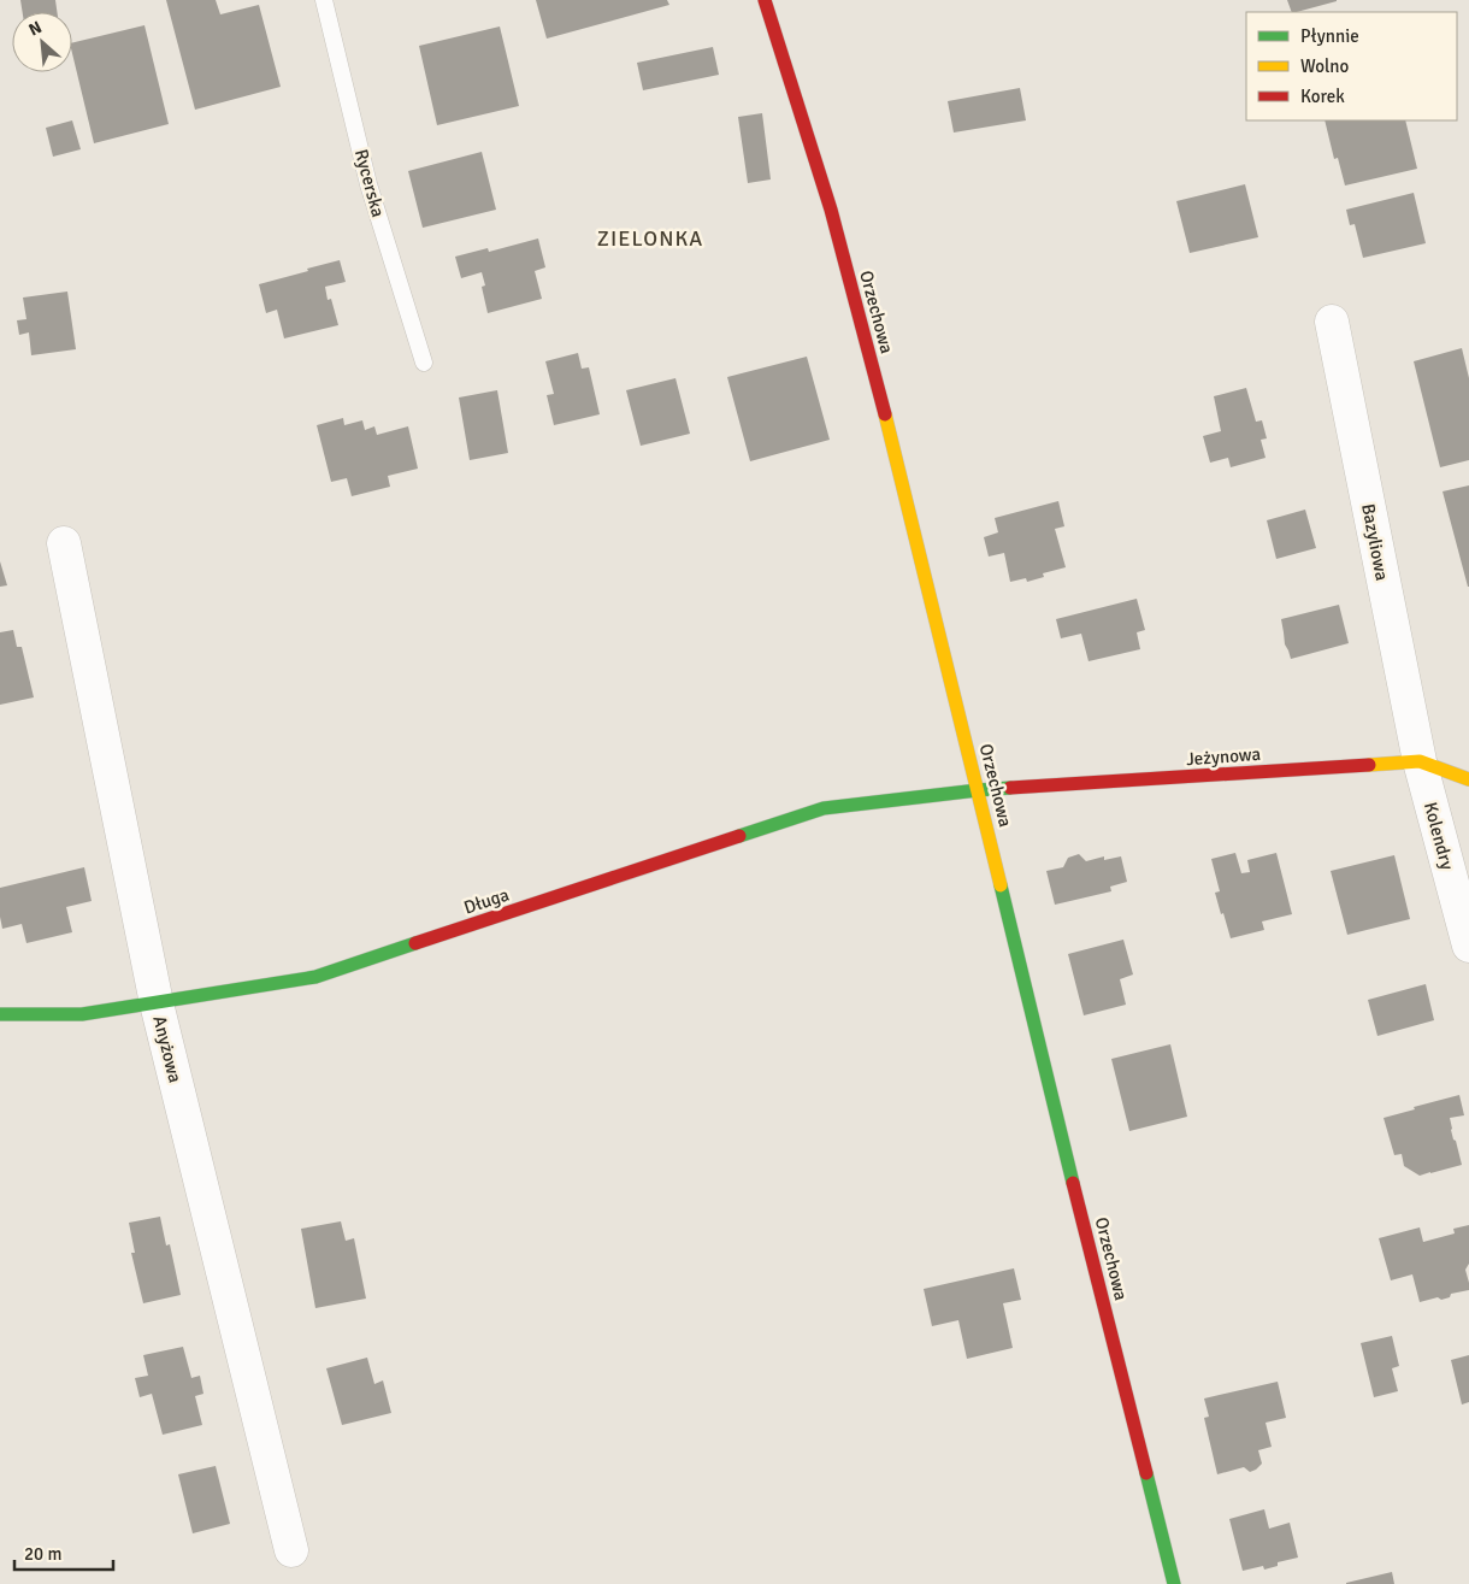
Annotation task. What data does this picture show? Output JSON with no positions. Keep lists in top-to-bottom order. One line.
{"streets":{"street":["Orzechowa","Bazyliowa","Jeżynowa","Kolendry","Długa","Anyżowa"],"lane":["Rycerska"]},"crossings":[["Orzechowa","Jeżynowa"],["Orzechowa","Długa"],["Bazyliowa","Jeżynowa"],["Bazyliowa","Kolendry"],["Jeżynowa","Kolendry"],["Jeżynowa","Długa"],["Długa","Anyżowa"]],"districts":["ZIELONKA"],"legend":["Płynnie","Wolno","Korek"],"scale_bar":"20 m","north":"top left"}
